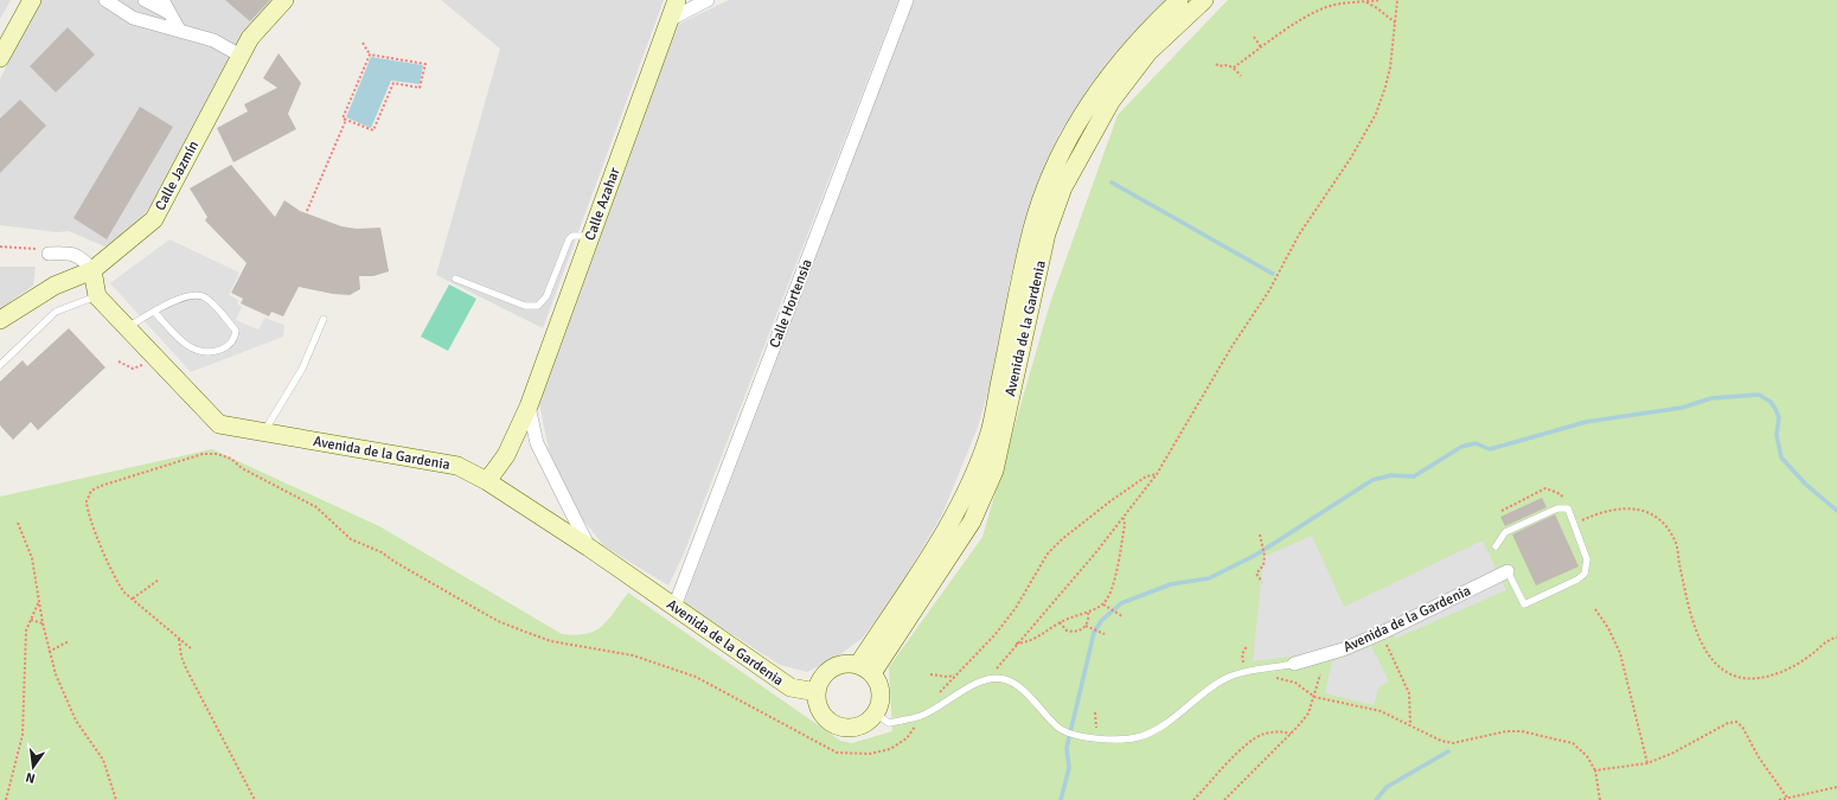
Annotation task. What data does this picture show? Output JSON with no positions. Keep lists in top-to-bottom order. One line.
{"streets":{"street":["Calle Jazmín","Calle Azahar","Calle Hortensia","Avenida de la Gardenia"]},"crossings":[["Calle Azahar","Avenida de la Gardenia"],["Calle Hortensia","Avenida de la Gardenia"]],"north":"bottom"}
